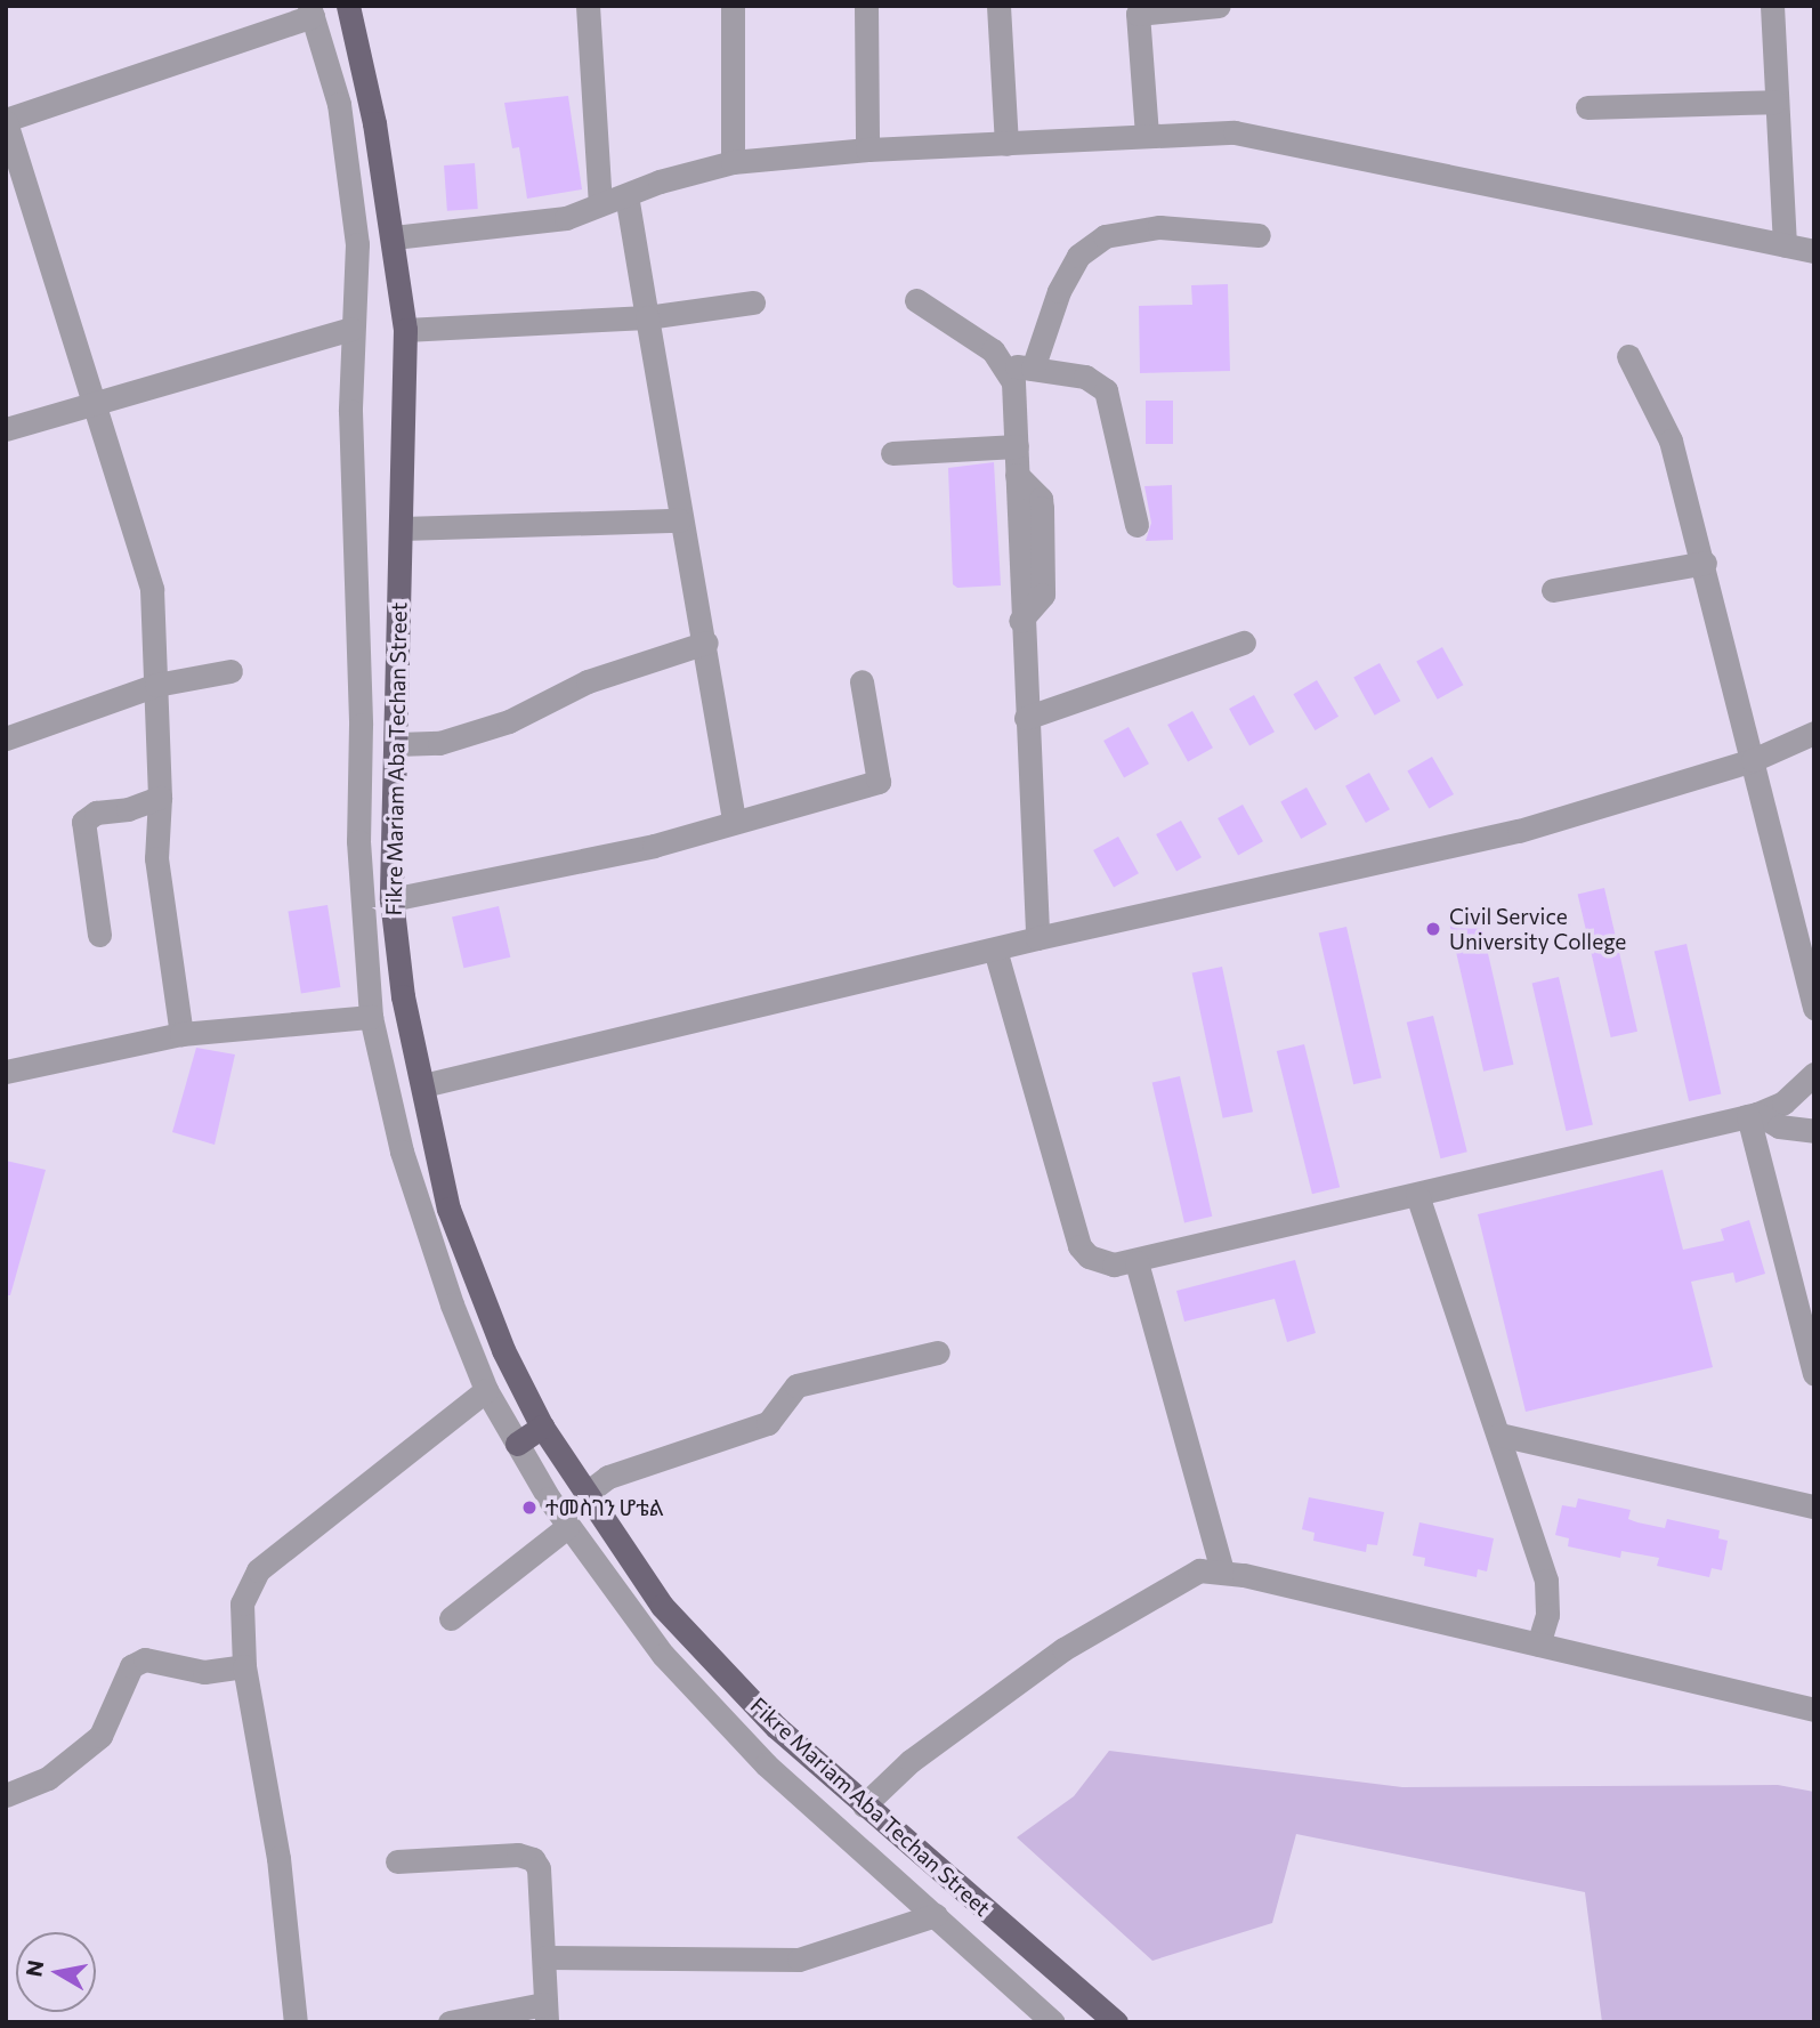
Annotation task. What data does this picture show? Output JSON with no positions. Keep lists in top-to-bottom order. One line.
{"streets":{"main road":["Fikre Mariam Aba Techan Street"]},"places":["Civil Service University College","ተመስገን ሆቴል"],"north":"left"}
